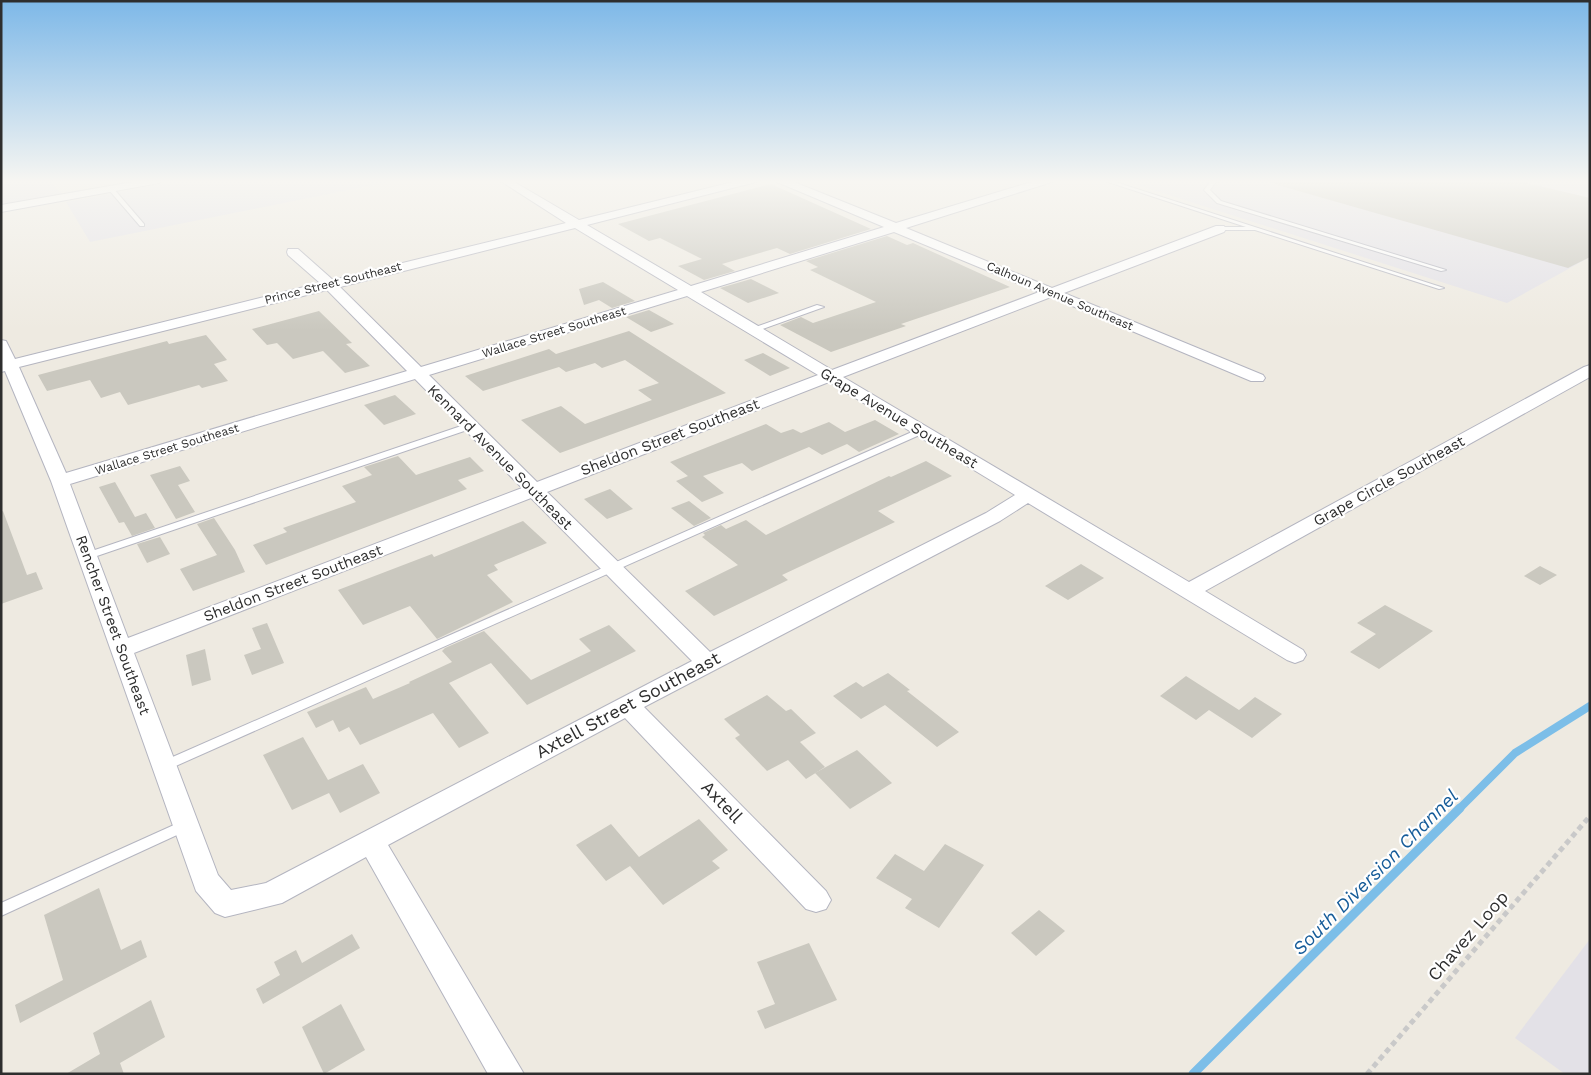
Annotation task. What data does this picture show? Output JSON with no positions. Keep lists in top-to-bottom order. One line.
{"streets":{"street":["Prince Street Southeast","Calhoun Avenue Southeast","Wallace Street Southeast","Grape Avenue Southeast","Sheldon Street Southeast","Kennard Avenue Southeast","Grape Circle Southeast","Rencher Street Southeast","Axtell Street Southeast","Axtell"],"path":["Chavez Loop"]},"crossings":[["Prince Street Southeast","Kennard Avenue Southeast"],["Prince Street Southeast","Rencher Street Southeast"],["Calhoun Avenue Southeast","Sheldon Street Southeast"],["Wallace Street Southeast","Grape Avenue Southeast"],["Wallace Street Southeast","Kennard Avenue Southeast"],["Wallace Street Southeast","Rencher Street Southeast"],["Grape Avenue Southeast","Sheldon Street Southeast"],["Grape Avenue Southeast","Grape Circle Southeast"],["Grape Avenue Southeast","Axtell Street Southeast"],["Sheldon Street Southeast","Kennard Avenue Southeast"],["Sheldon Street Southeast","Rencher Street Southeast"],["Kennard Avenue Southeast","Axtell Street Southeast"],["Rencher Street Southeast","Axtell Street Southeast"],["Axtell Street Southeast","Axtell"]],"water":["South Diversion Channel"]}
